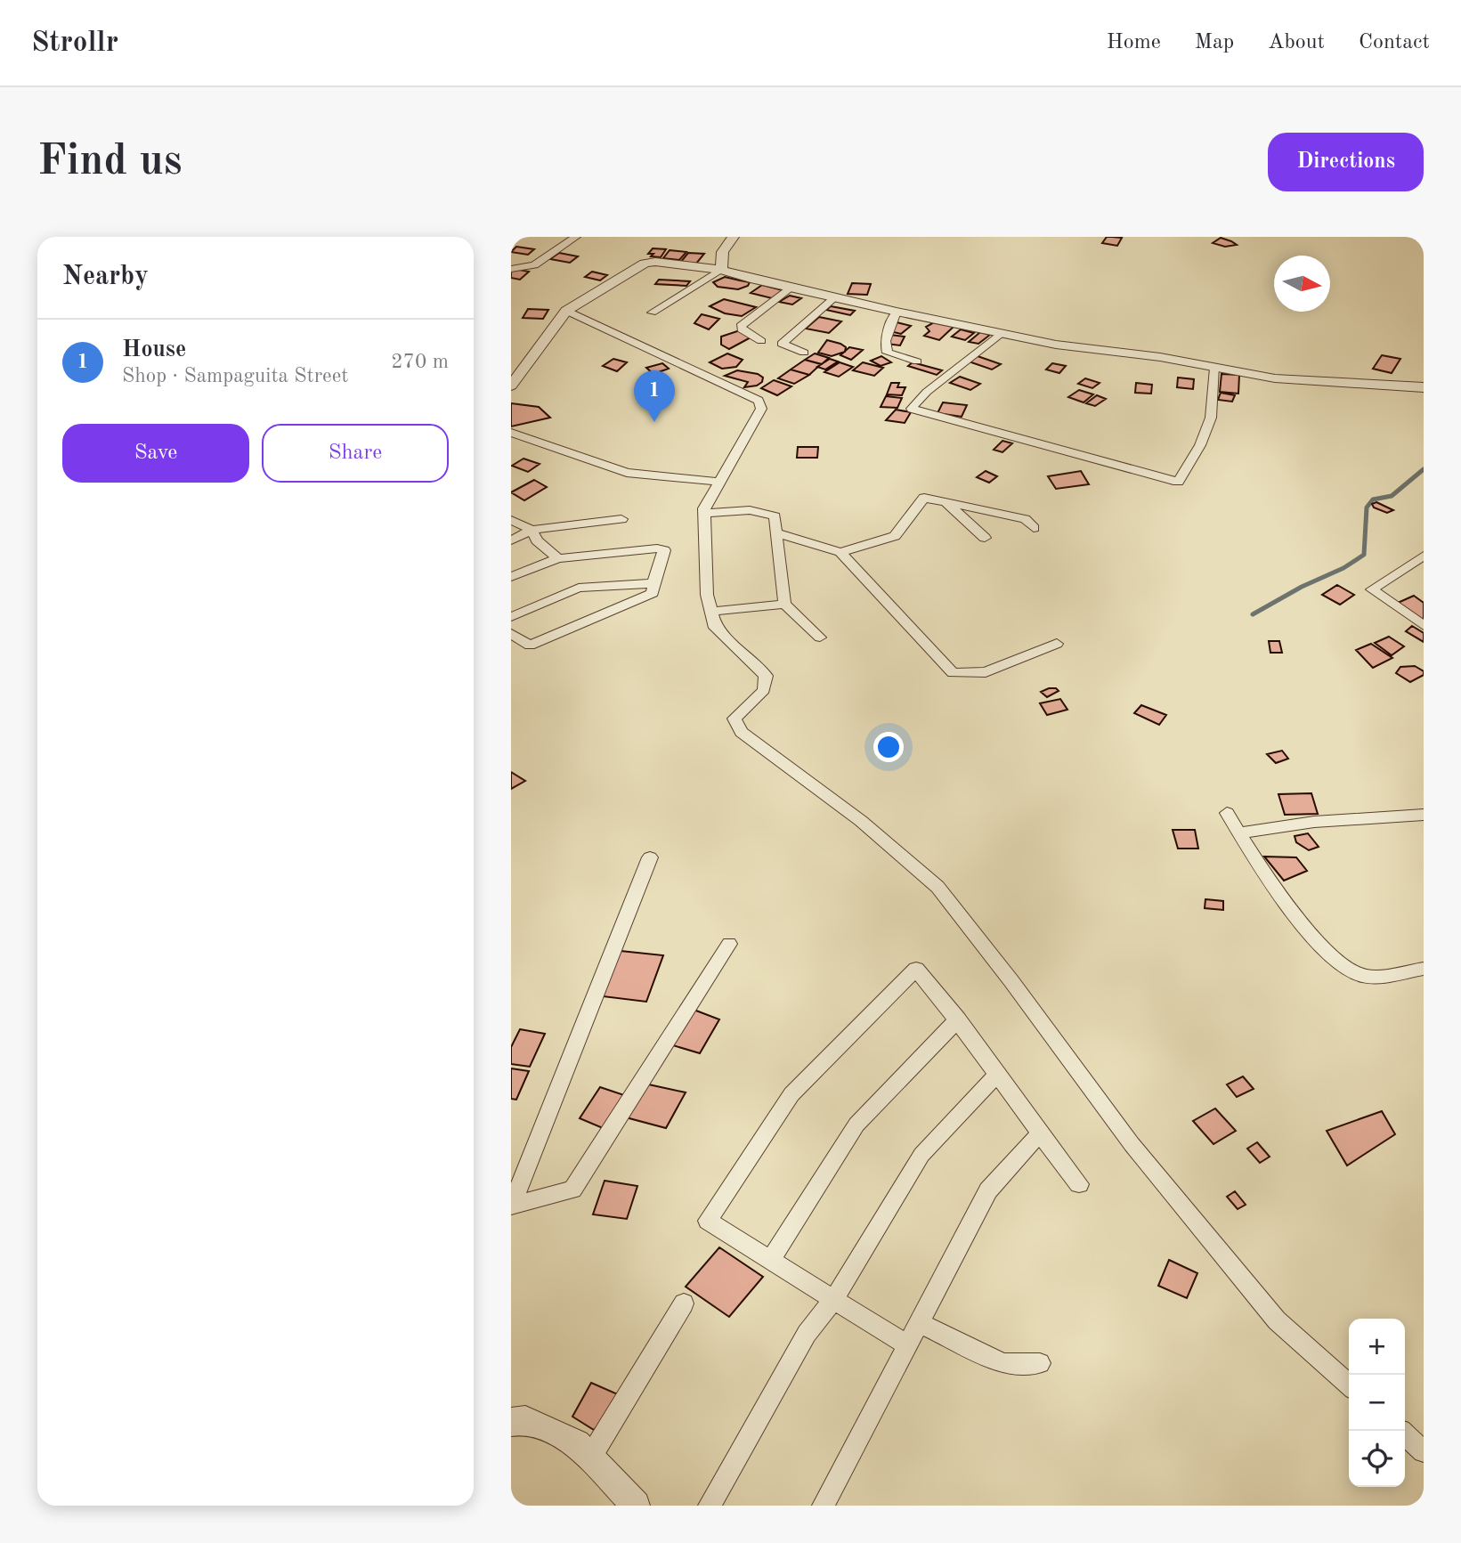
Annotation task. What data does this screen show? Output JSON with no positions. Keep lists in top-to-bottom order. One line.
{"north":"right","page":{"header":"Strollr","nav":["Home","Map","About","Contact"],"buttons":["Directions",["Save","Share"]],"title":"Find us","heading":"Nearby","list":[{"mark":"1","name":"House","note":"Shop · Sampaguita Street","value":"270 m"}],"pins":"1","map_buttons":["+","−"]}}
